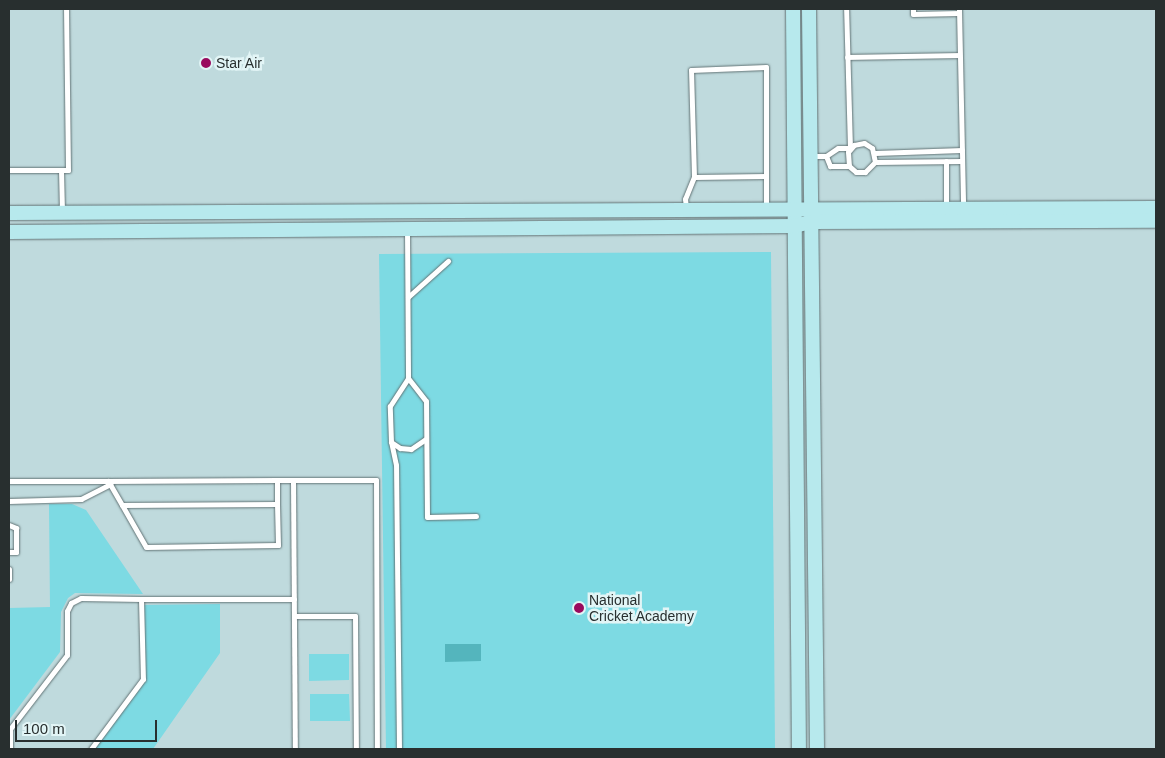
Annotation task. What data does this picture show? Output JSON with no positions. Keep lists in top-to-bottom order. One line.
{"places":["Star Air","National Cricket Academy"],"scale_bar":"100 m"}
